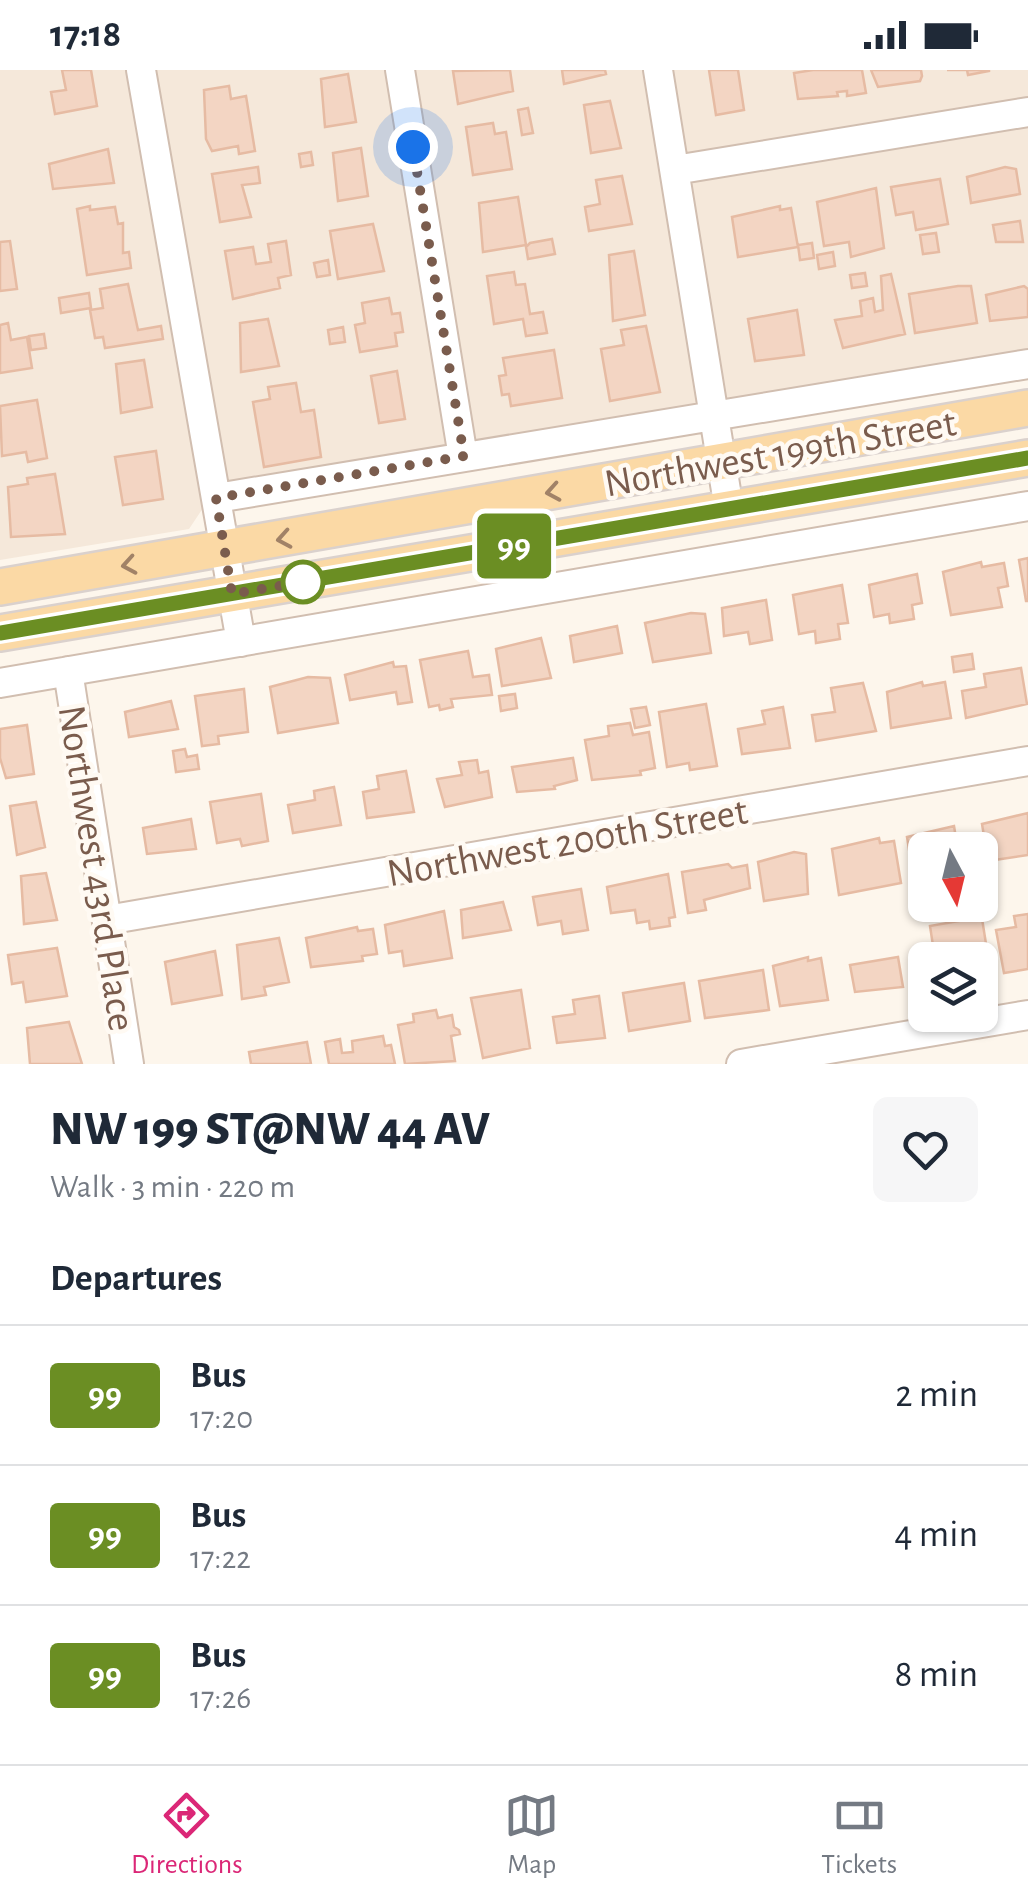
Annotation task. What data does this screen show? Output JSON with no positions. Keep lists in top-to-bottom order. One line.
{"streets":{"main road":["Northwest 199th Street"],"street":["Northwest 200th Street","Northwest 43rd Place"]},"crossings":[["Northwest 200th Street","Northwest 43rd Place"]],"lines":["bus line 99"],"north":"bottom","page":{"status":"17:18","on_map":"99","heading":[["NW 199 ST@NW 44 AV","Walk · 3 min · 220 m"],"Departures"],"list":[{"mark":"99","name":"Bus","note":"17:20","value":"2 min"},{"mark":"99","name":"Bus","note":"17:22","value":"4 min"},{"mark":"99","name":"Bus","note":"17:26","value":"8 min"}],"tabs":["Directions","Map","Tickets"]}}
